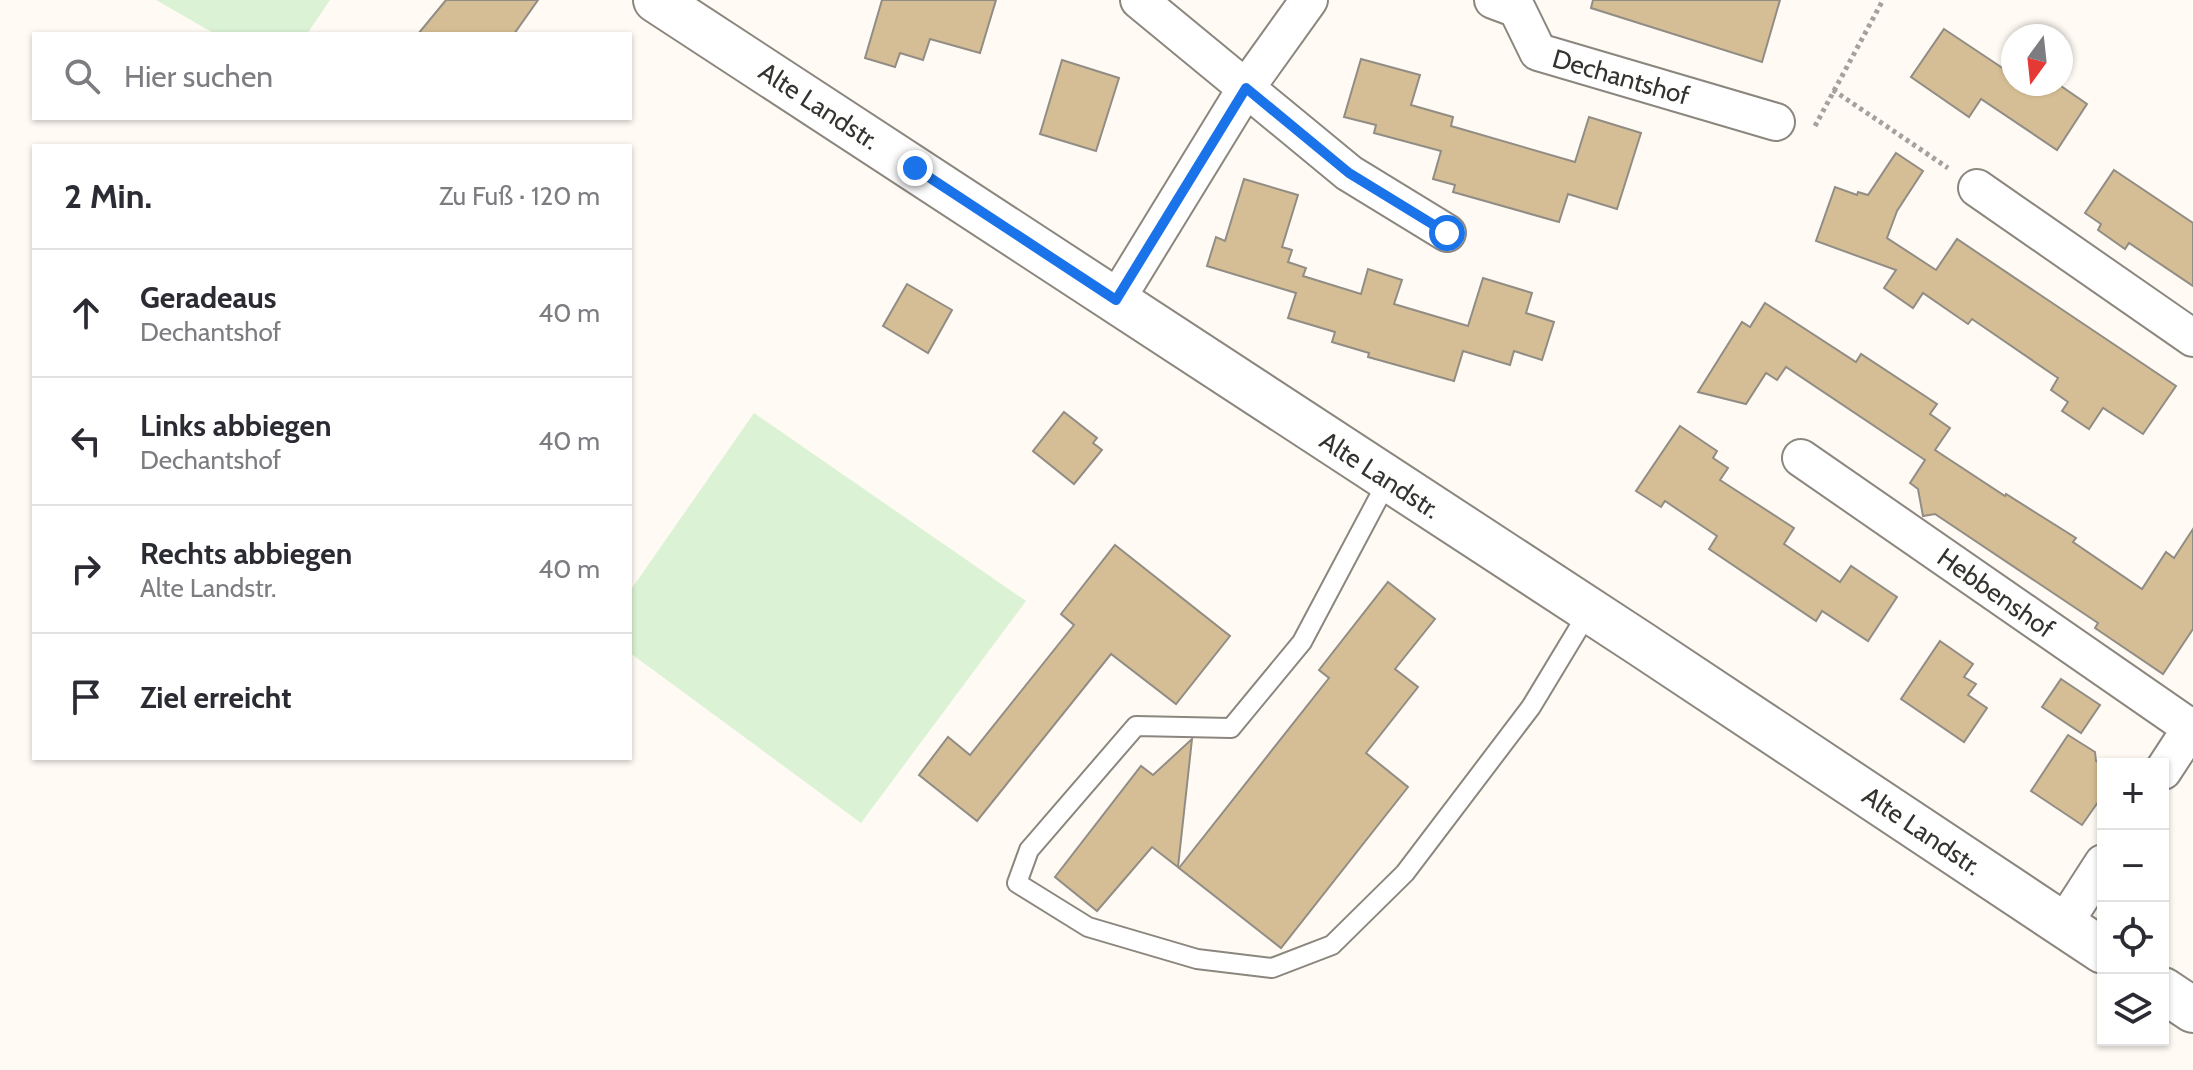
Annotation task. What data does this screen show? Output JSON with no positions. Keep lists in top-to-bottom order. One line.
{"streets":{"street":["Dechantshof","Alte Landstr.","Hebbenshof"]},"north":"bottom","page":{"search":"Hier suchen","heading":["2 Min.","Zu Fuß · 120 m"],"list":[["Geradeaus","Dechantshof","40 m"],["Links abbiegen","Dechantshof","40 m"],["Rechts abbiegen","Alte Landstr.","40 m"],"Ziel erreicht"],"map_buttons":["+","−"]}}
